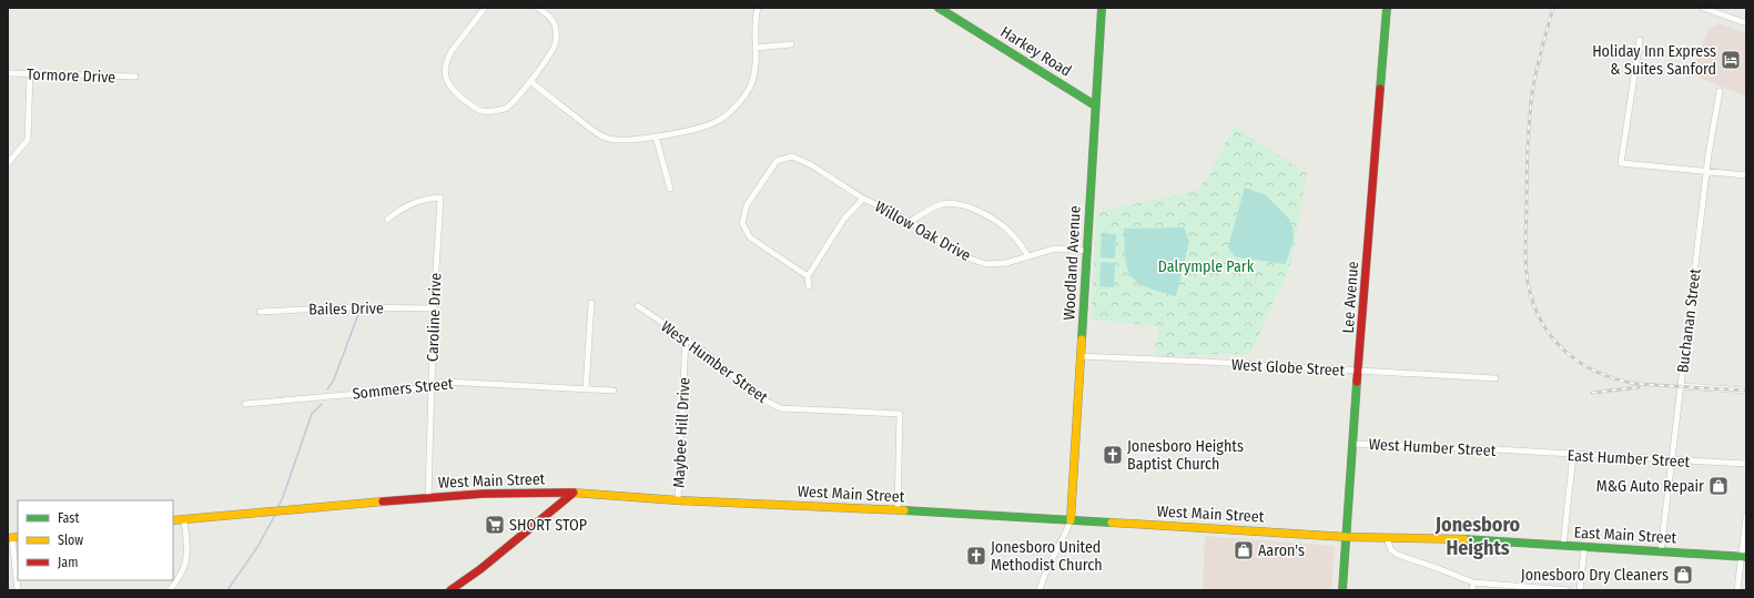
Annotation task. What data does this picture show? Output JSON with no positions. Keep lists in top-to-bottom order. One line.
{"streets":{"main road":["Harkey Road","Woodland Avenue","Lee Avenue","West Main Street","East Main Street"],"street":["Tormore Drive","Willow Oak Drive","Bailes Drive","Caroline Drive","Buchanan Street","West Humber Street","West Globe Street","Sommers Street","Maybee Hill Drive","East Humber Street"]},"crossings":[["Harkey Road","Woodland Avenue"],["Willow Oak Drive","Woodland Avenue"],["Woodland Avenue","West Globe Street"],["Woodland Avenue","West Main Street"],["Lee Avenue","West Humber Street"],["Lee Avenue","West Globe Street"],["Lee Avenue","West Main Street"],["Bailes Drive","Caroline Drive"],["Caroline Drive","Sommers Street"],["Caroline Drive","West Main Street"],["Buchanan Street","East Humber Street"],["Buchanan Street","East Main Street"],["West Humber Street","Maybee Hill Drive"],["West Humber Street","East Humber Street"],["West Humber Street","West Main Street"],["Maybee Hill Drive","West Main Street"],["West Main Street","East Main Street"]],"districts":["Jonesboro Heights"],"parks":["Dalrymple Park"],"places":{"hotel":["Holiday Inn Express & Suites Sanford"],"church":["Jonesboro Heights Baptist Church","Jonesboro United Methodist Church"],"shop":["M&G Auto Repair","Aaron's","Jonesboro Dry Cleaners"],"supermarket":["SHORT STOP"]},"legend":["Fast","Slow","Jam"]}
